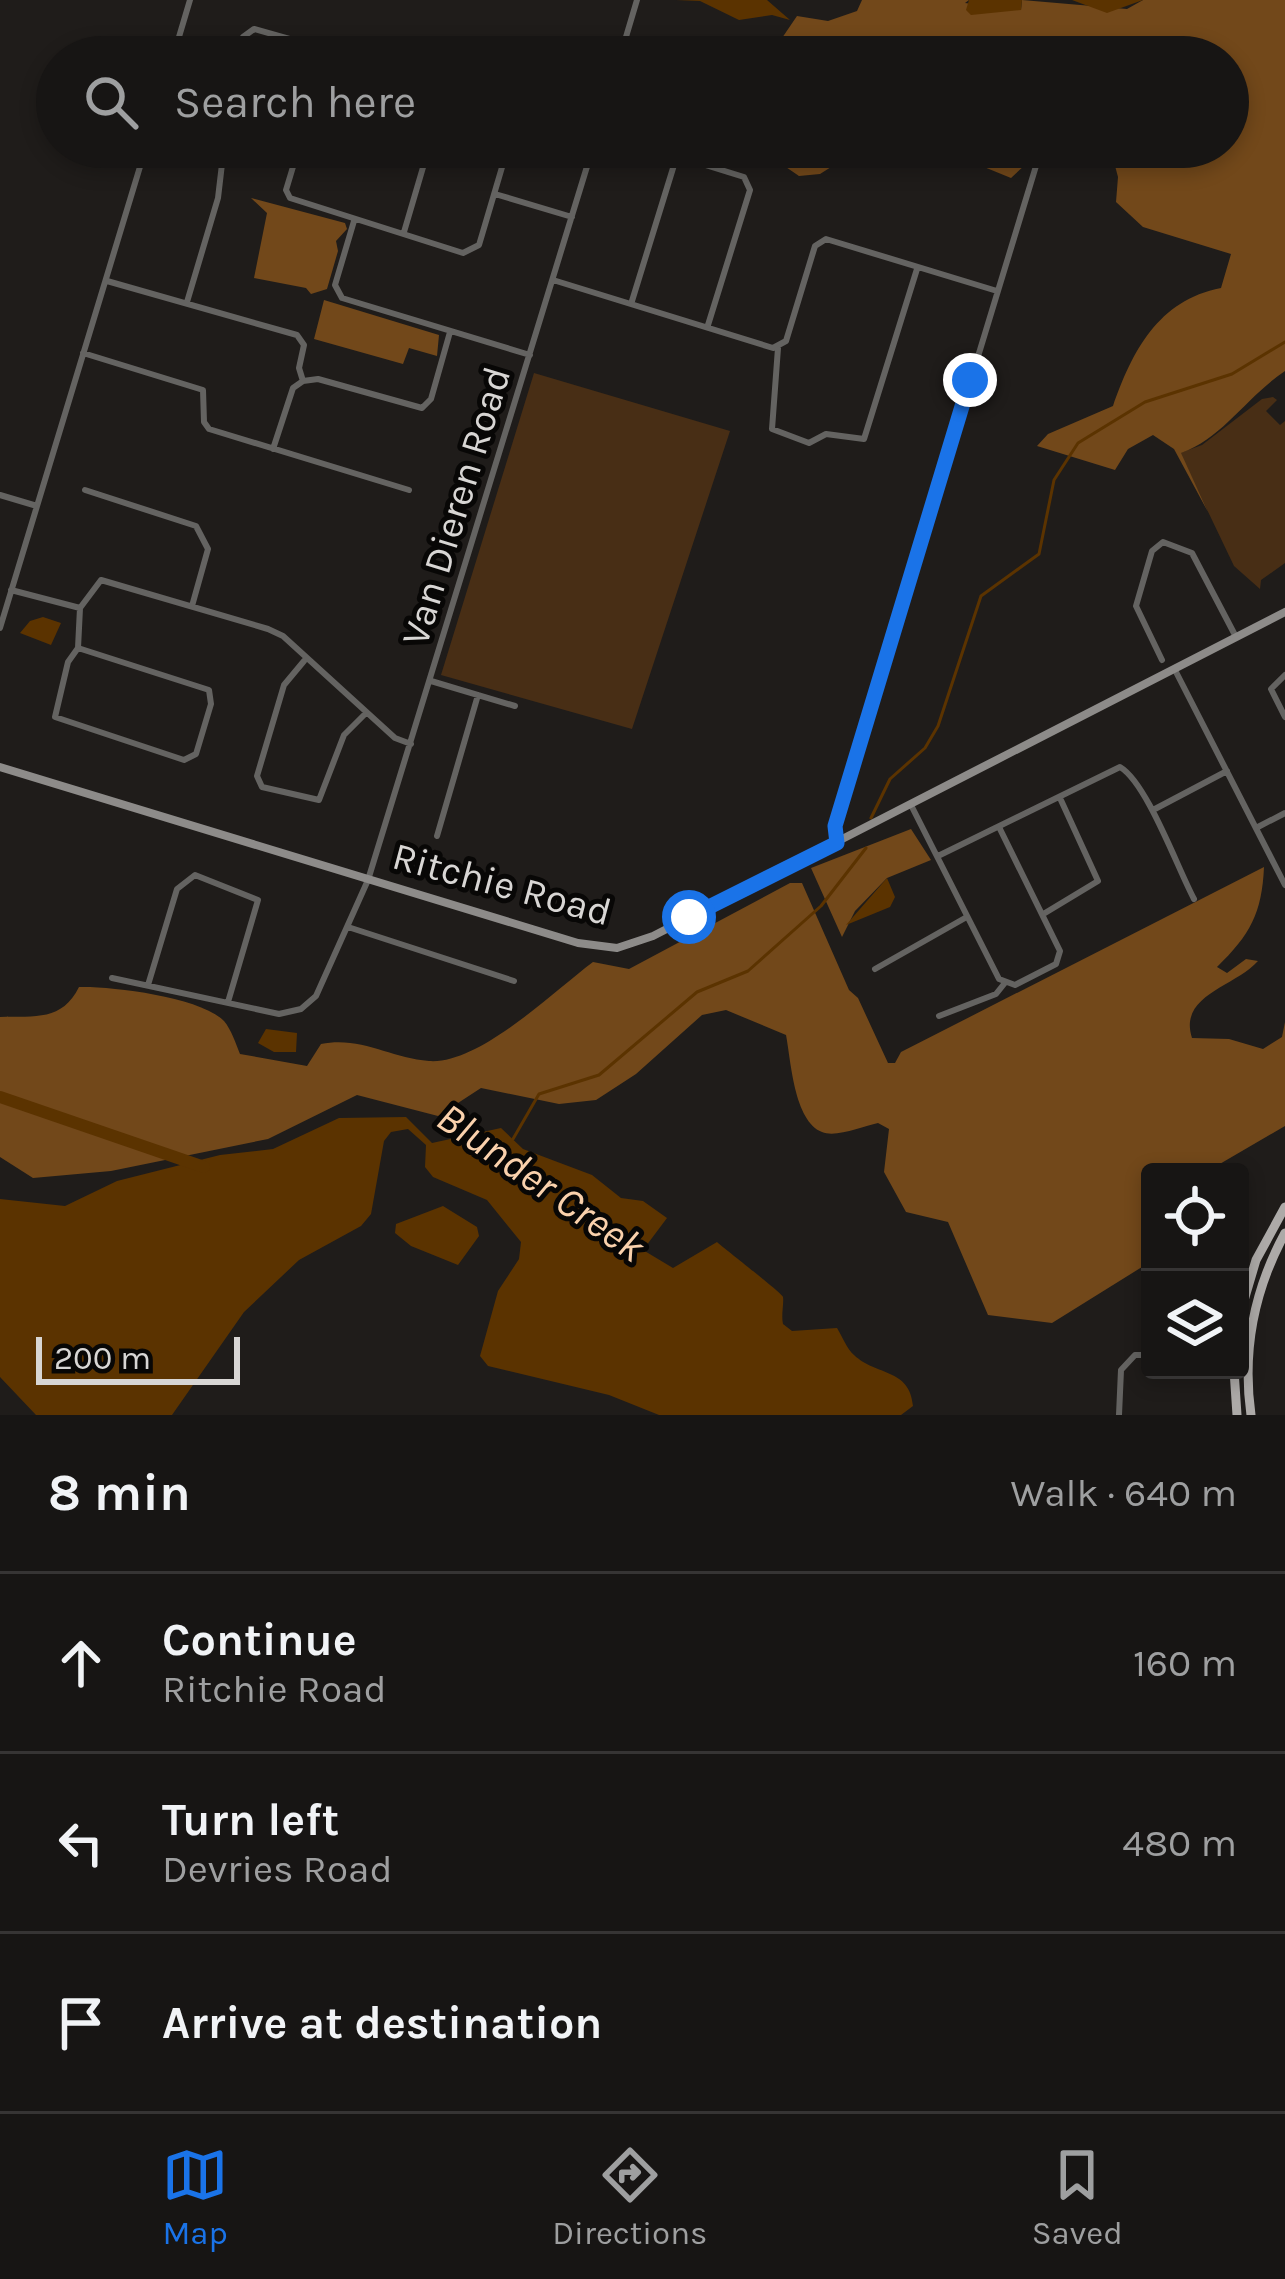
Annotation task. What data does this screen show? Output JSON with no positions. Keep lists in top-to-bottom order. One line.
{"streets":{"street":["Van Dieren Road","Ritchie Road"]},"crossings":[["Van Dieren Road","Ritchie Road"]],"water":["Blunder Creek"],"scale_bar":"200 m","page":{"search":"Search here","scale":"200 m","heading":["8 min","Walk · 640 m"],"list":[["Continue","Ritchie Road","160 m"],["Turn left","Devries Road","480 m"],"Arrive at destination"],"nav":["Map","Directions","Saved"]}}
